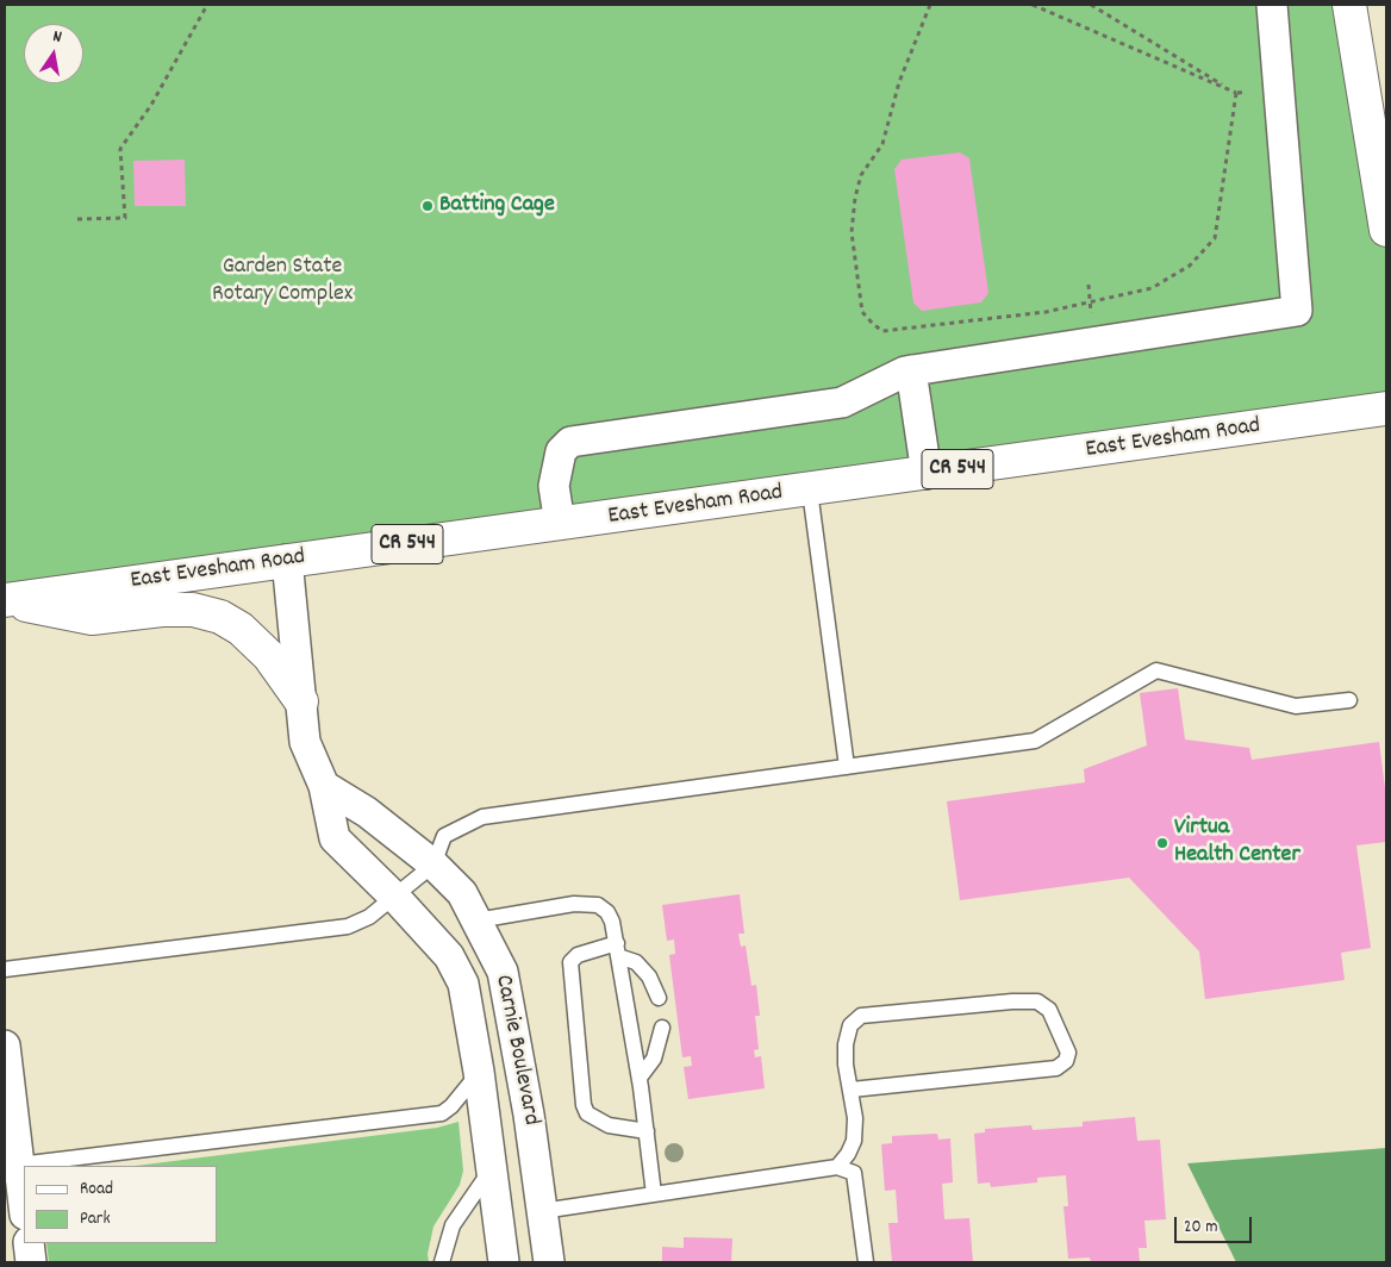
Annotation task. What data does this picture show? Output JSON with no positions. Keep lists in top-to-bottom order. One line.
{"streets":{"main road":["East Evesham Road","CR 544"],"street":["Carnie Boulevard"]},"crossings":[["East Evesham Road","Carnie Boulevard"]],"parks":["Garden State Rotary Complex"],"places":["Batting Cage","Virtua Health Center"],"legend":["Road","Park"],"scale_bar":"20 m","north":"top"}
